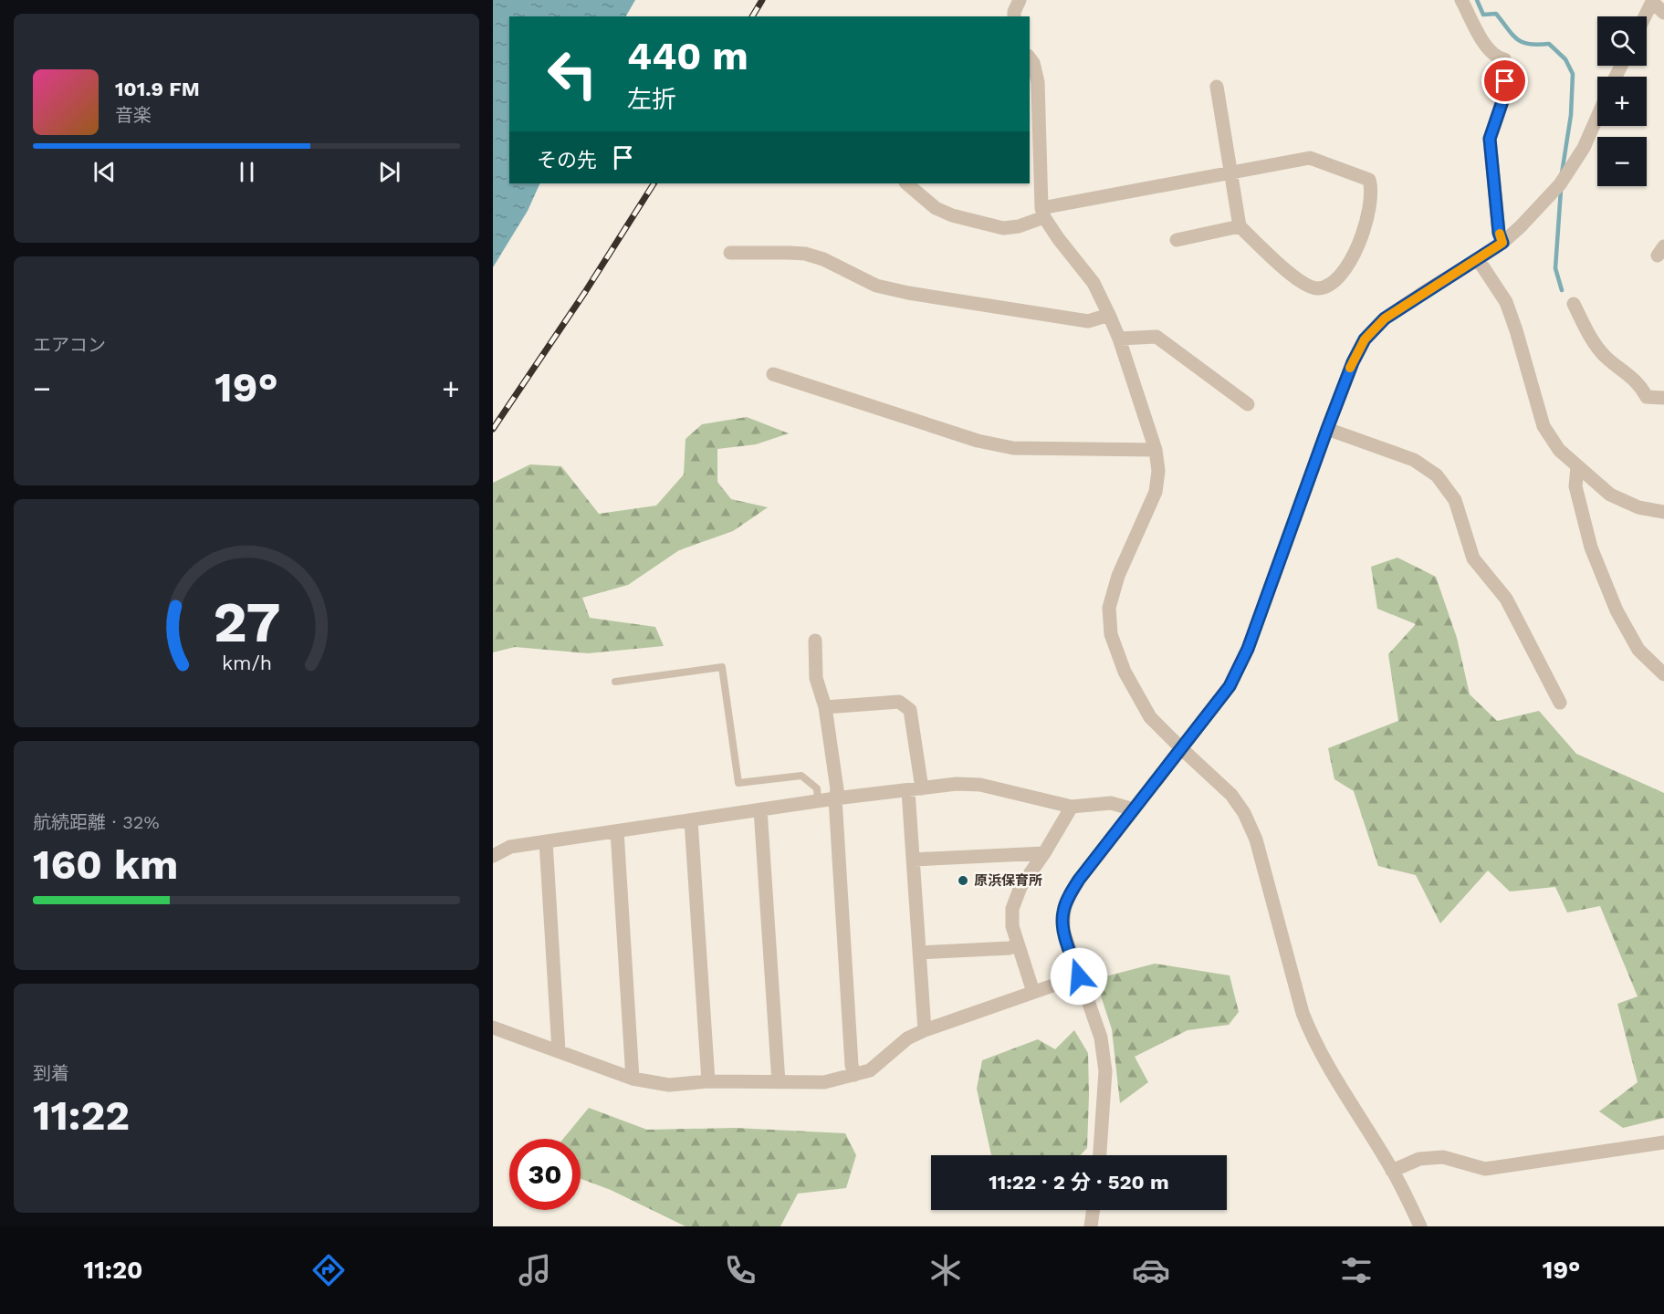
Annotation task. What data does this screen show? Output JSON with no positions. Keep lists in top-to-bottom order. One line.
{"places":["原浜保育所"],"page":{"map_buttons":["+","−"],"turn":["440 m","左折"],"song":["101.9 FM","音楽"],"then":"その先","tile":["エアコン",["航続距離 · 32%","160 km"],["到着","11:22"]],"heat":["−","19°","+"],"limit":"30","trip":"11:22 · 2 分 · 520 m","tabs":["11:20","19°"],"gauge":["27","km/h"]}}
